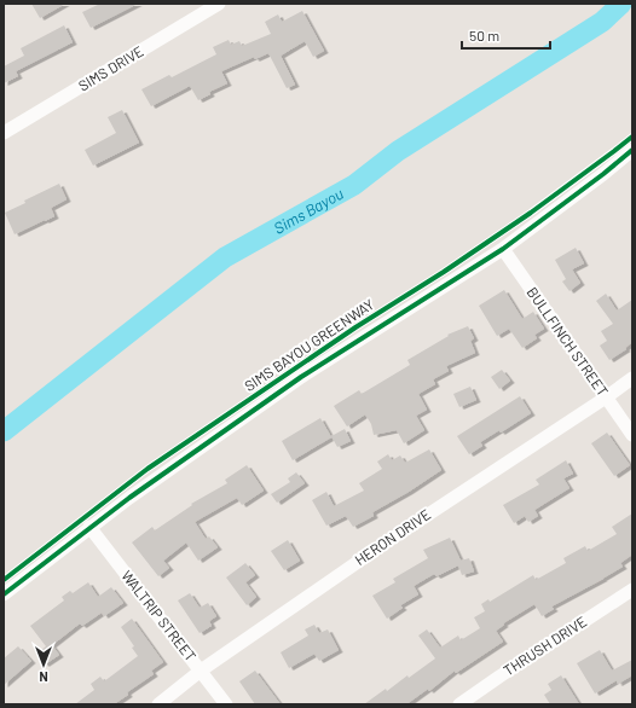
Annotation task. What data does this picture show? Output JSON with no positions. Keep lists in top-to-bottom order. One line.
{"streets":{"street":["SIMS DRIVE","BULLFINCH STREET","HERON DRIVE","WALTRIP STREET","THRUSH DRIVE"],"cycle path":["SIMS BAYOU GREENWAY"]},"crossings":[["BULLFINCH STREET","HERON DRIVE"],["HERON DRIVE","WALTRIP STREET"]],"water":["Sims Bayou"],"scale_bar":"50 m","north":"bottom"}
